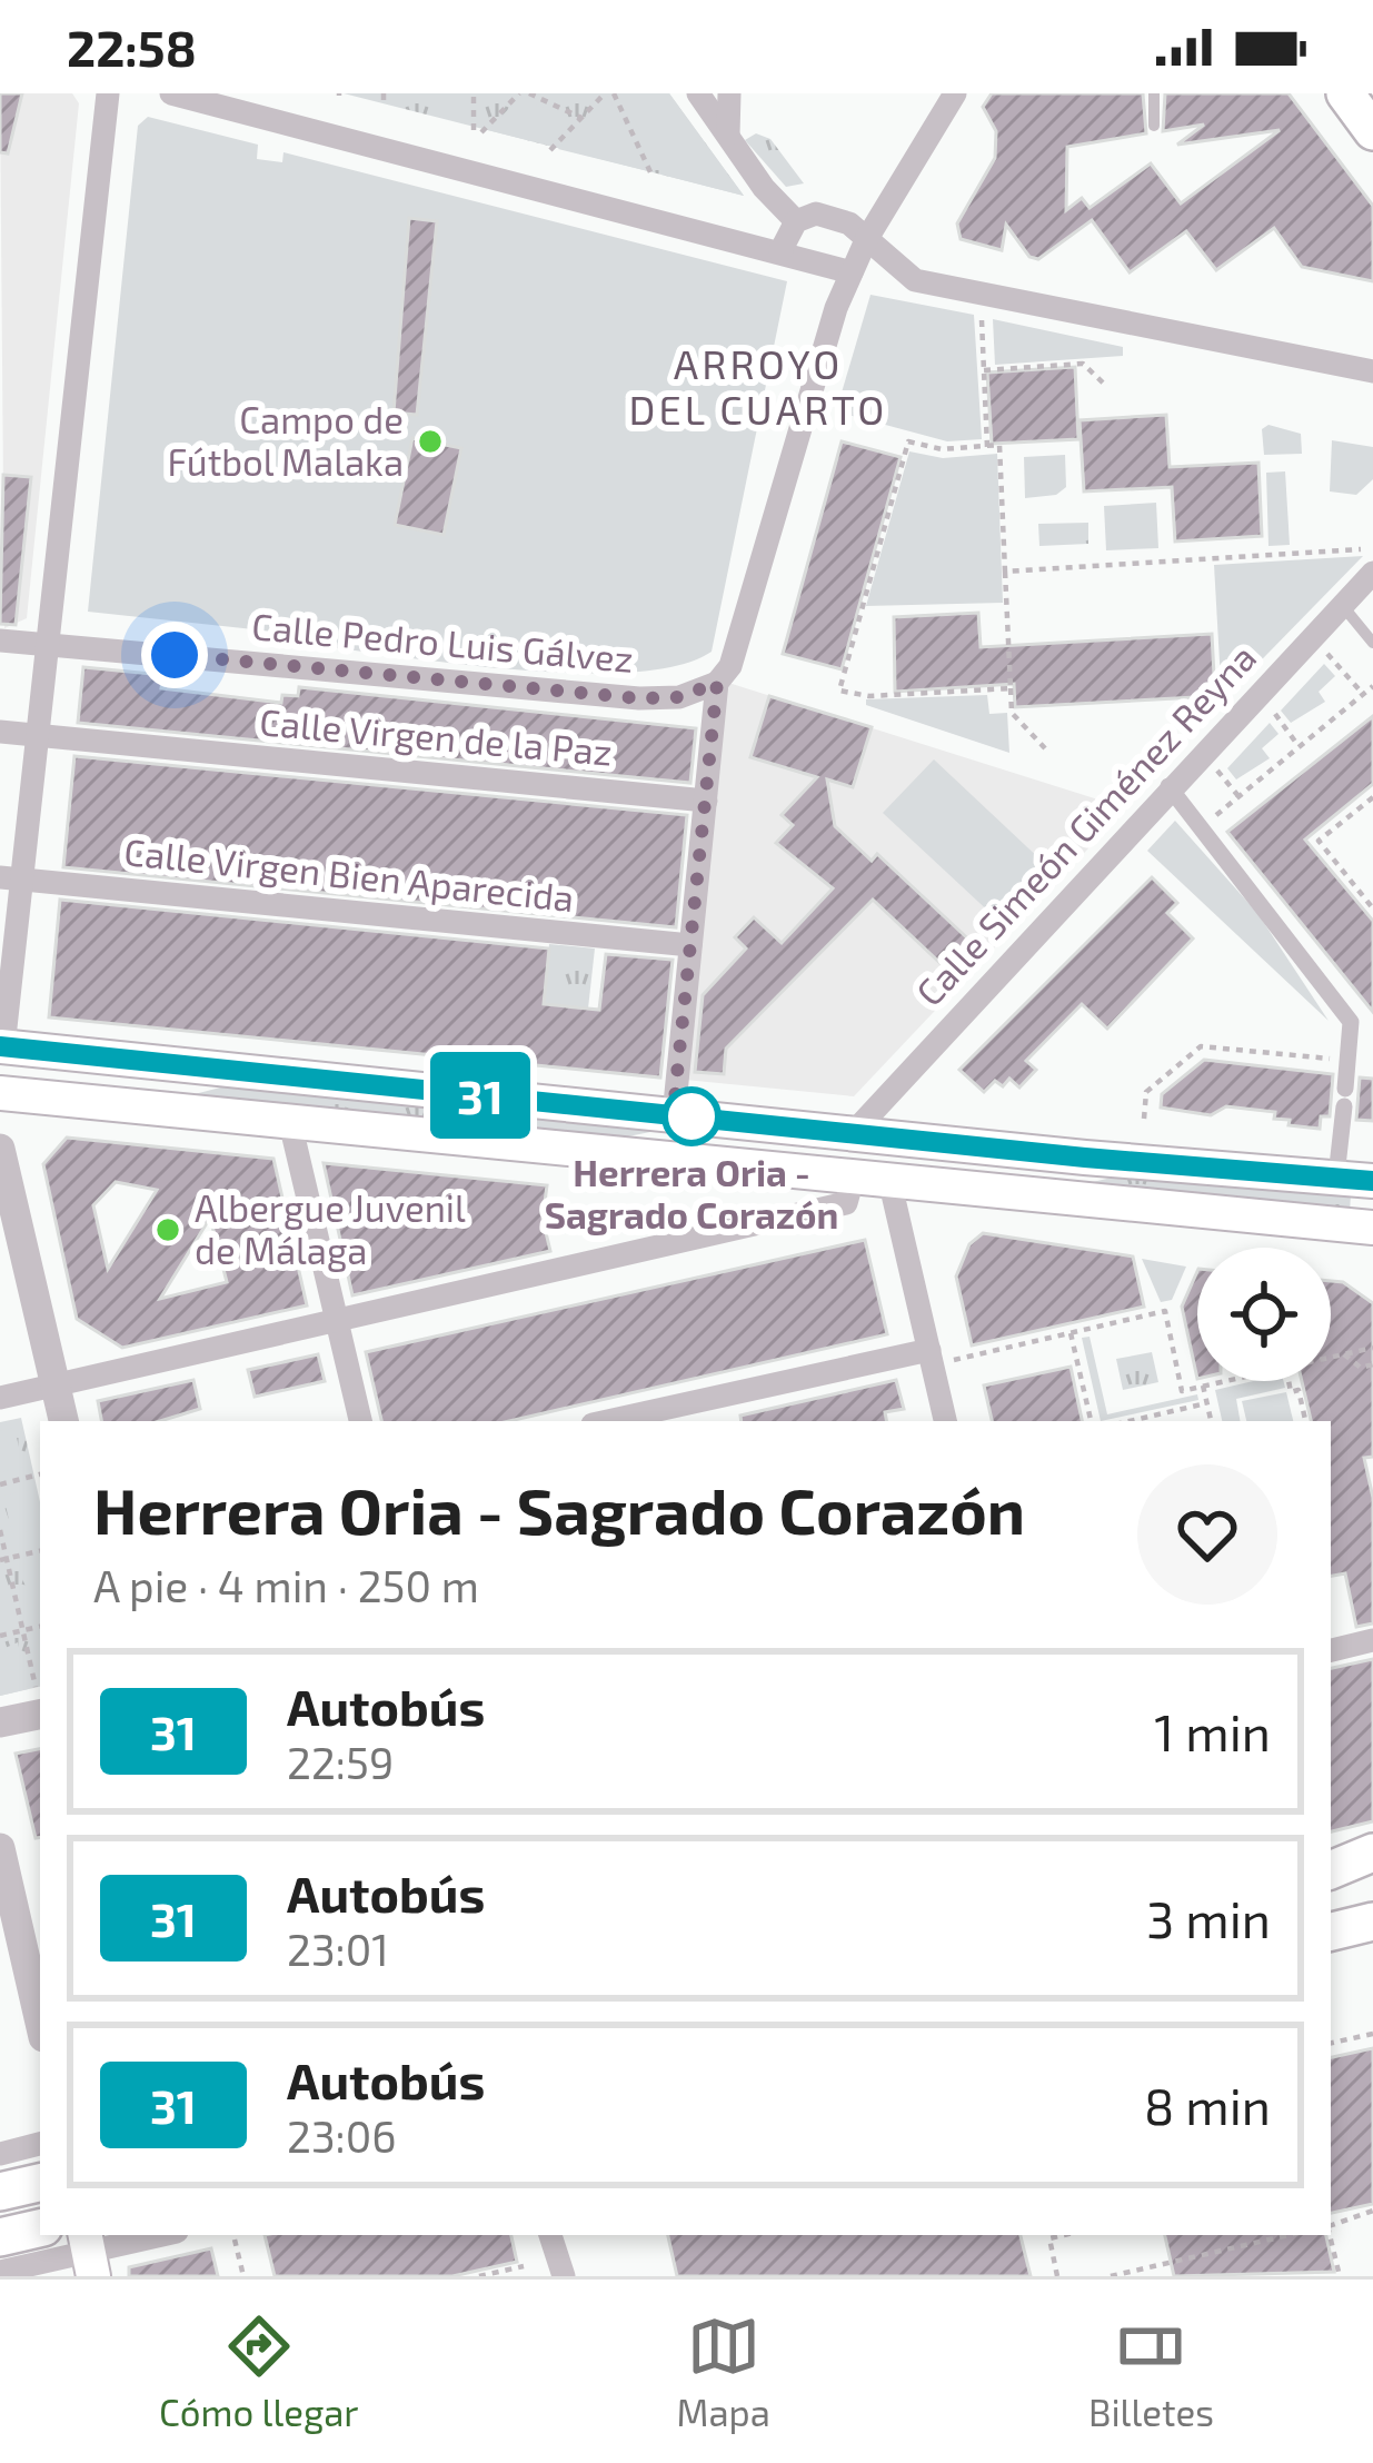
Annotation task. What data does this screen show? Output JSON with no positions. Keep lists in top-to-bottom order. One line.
{"streets":{"street":["Calle Pedro Luis Gálvez","Calle Virgen de la Paz","Calle Simeón Giménez Reyna","Calle Virgen Bien Aparecida"]},"districts":["ARROYO DEL CUARTO"],"places":["Campo de Fútbol Malaka","Herrera Oria - Sagrado Corazón","Albergue Juvenil de Málaga"],"lines":["bus line 31"],"page":{"status":"22:58","on_map":"31","heading":["Herrera Oria - Sagrado Corazón","A pie · 4 min · 250 m"],"list":[{"mark":"31","name":"Autobús","note":"22:59","value":"1 min"},{"mark":"31","name":"Autobús","note":"23:01","value":"3 min"},{"mark":"31","name":"Autobús","note":"23:06","value":"8 min"}],"tabs":["Cómo llegar","Mapa","Billetes"]}}
